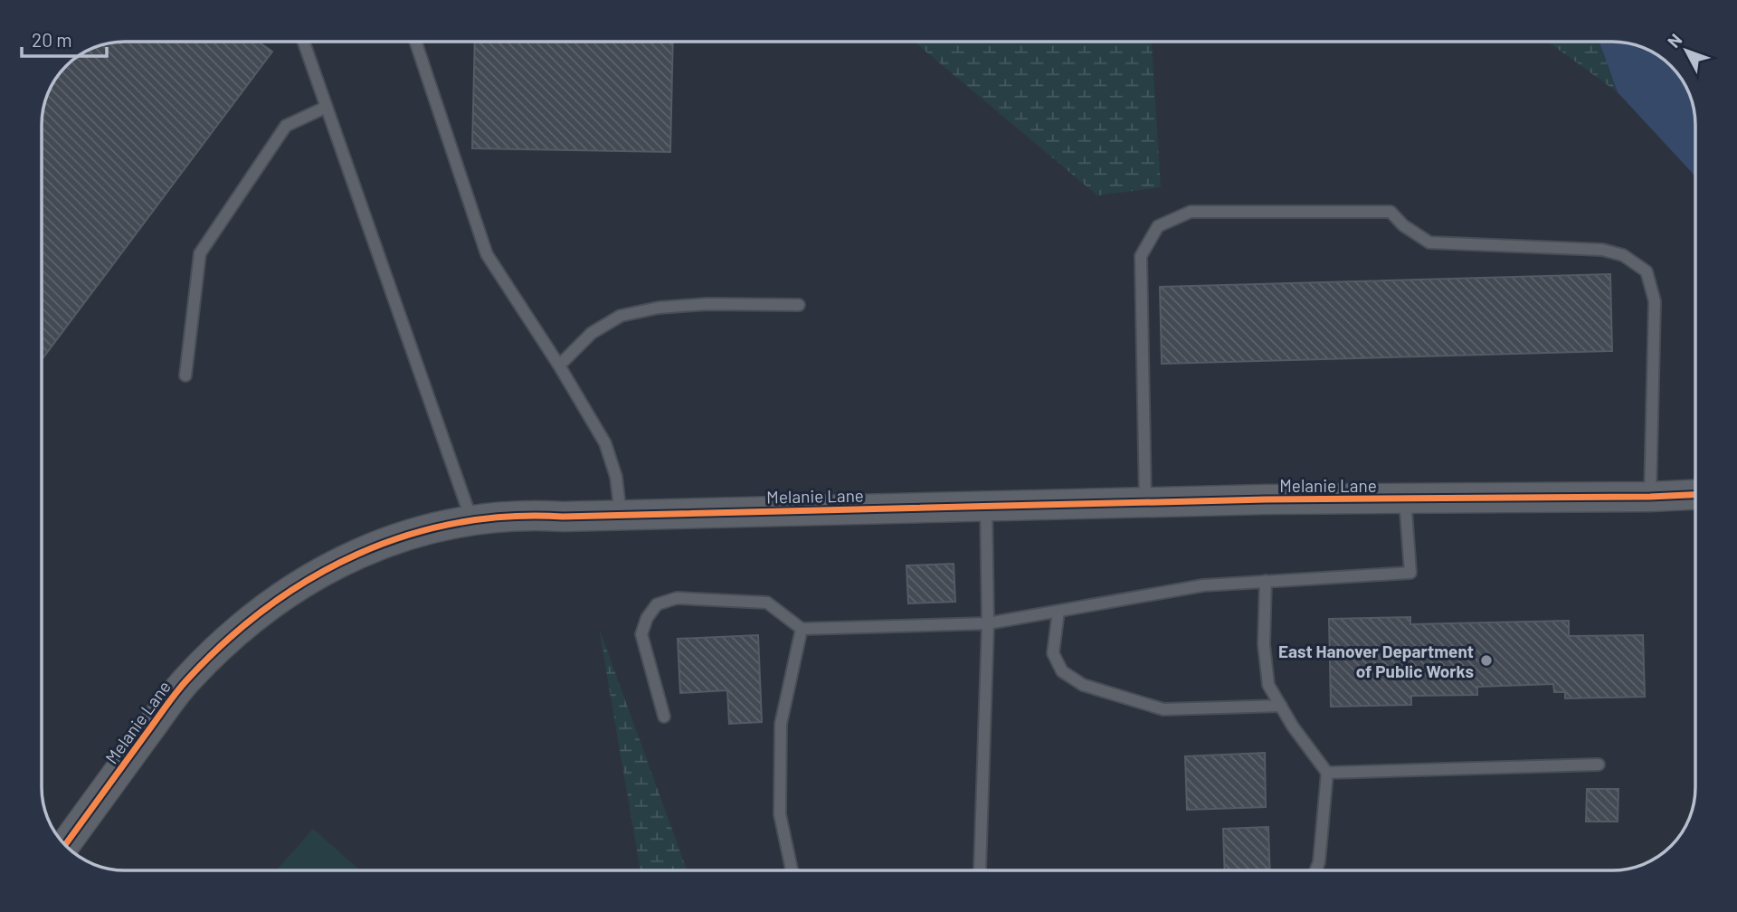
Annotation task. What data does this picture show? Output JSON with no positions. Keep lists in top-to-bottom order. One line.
{"streets":{"street":["Melanie Lane"]},"places":["East Hanover Department of Public Works"],"scale_bar":"20 m","north":"top left"}
